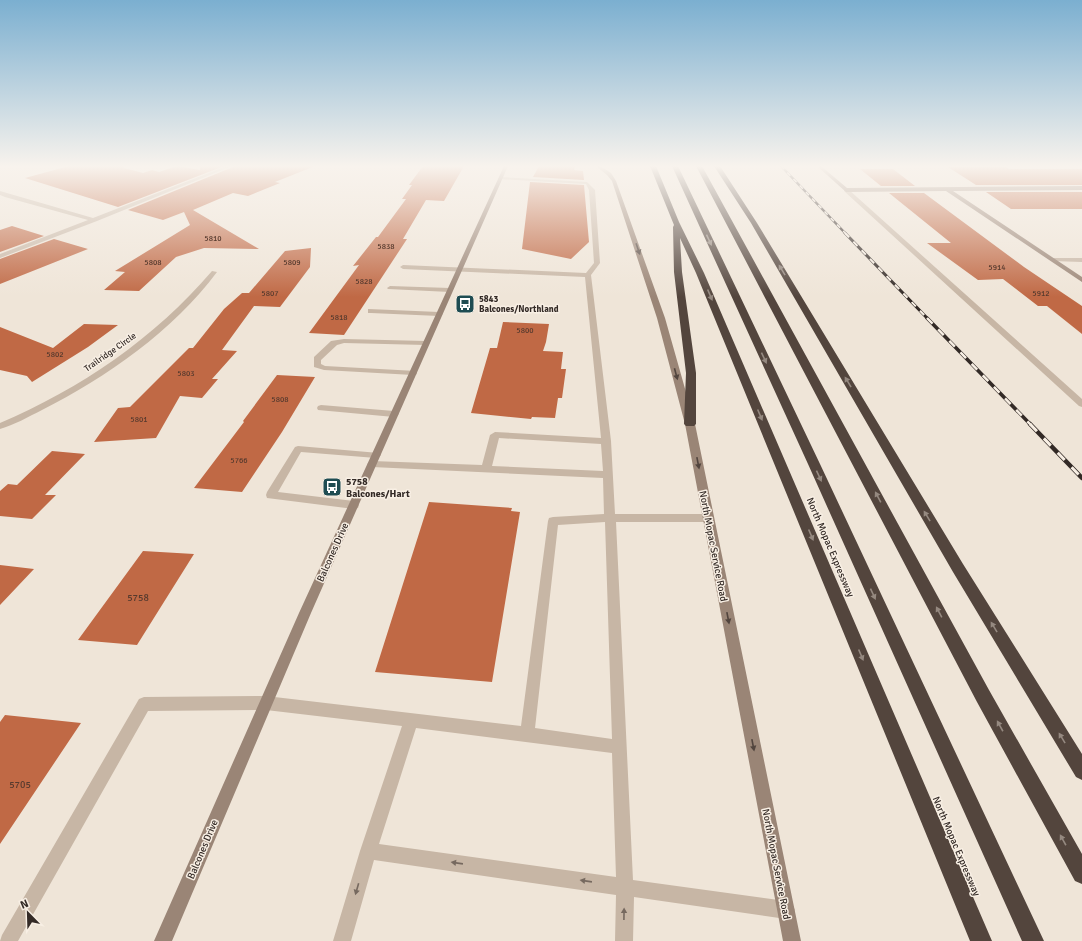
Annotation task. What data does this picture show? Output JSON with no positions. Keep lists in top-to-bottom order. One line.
{"streets":{"highway":["North Mopac Expressway"],"street":["Trailridge Circle","North Mopac Service Road","Balcones Drive"]},"places":{"bus stop":["5843 Balcones/Northland","5758 Balcones/Hart"]},"house_numbers":["5810","5838","5808","5809","5914","5828","5807","5912","5818","5800","5802","5803","5808","5801","5766","5758","5705"],"north":"top left"}
